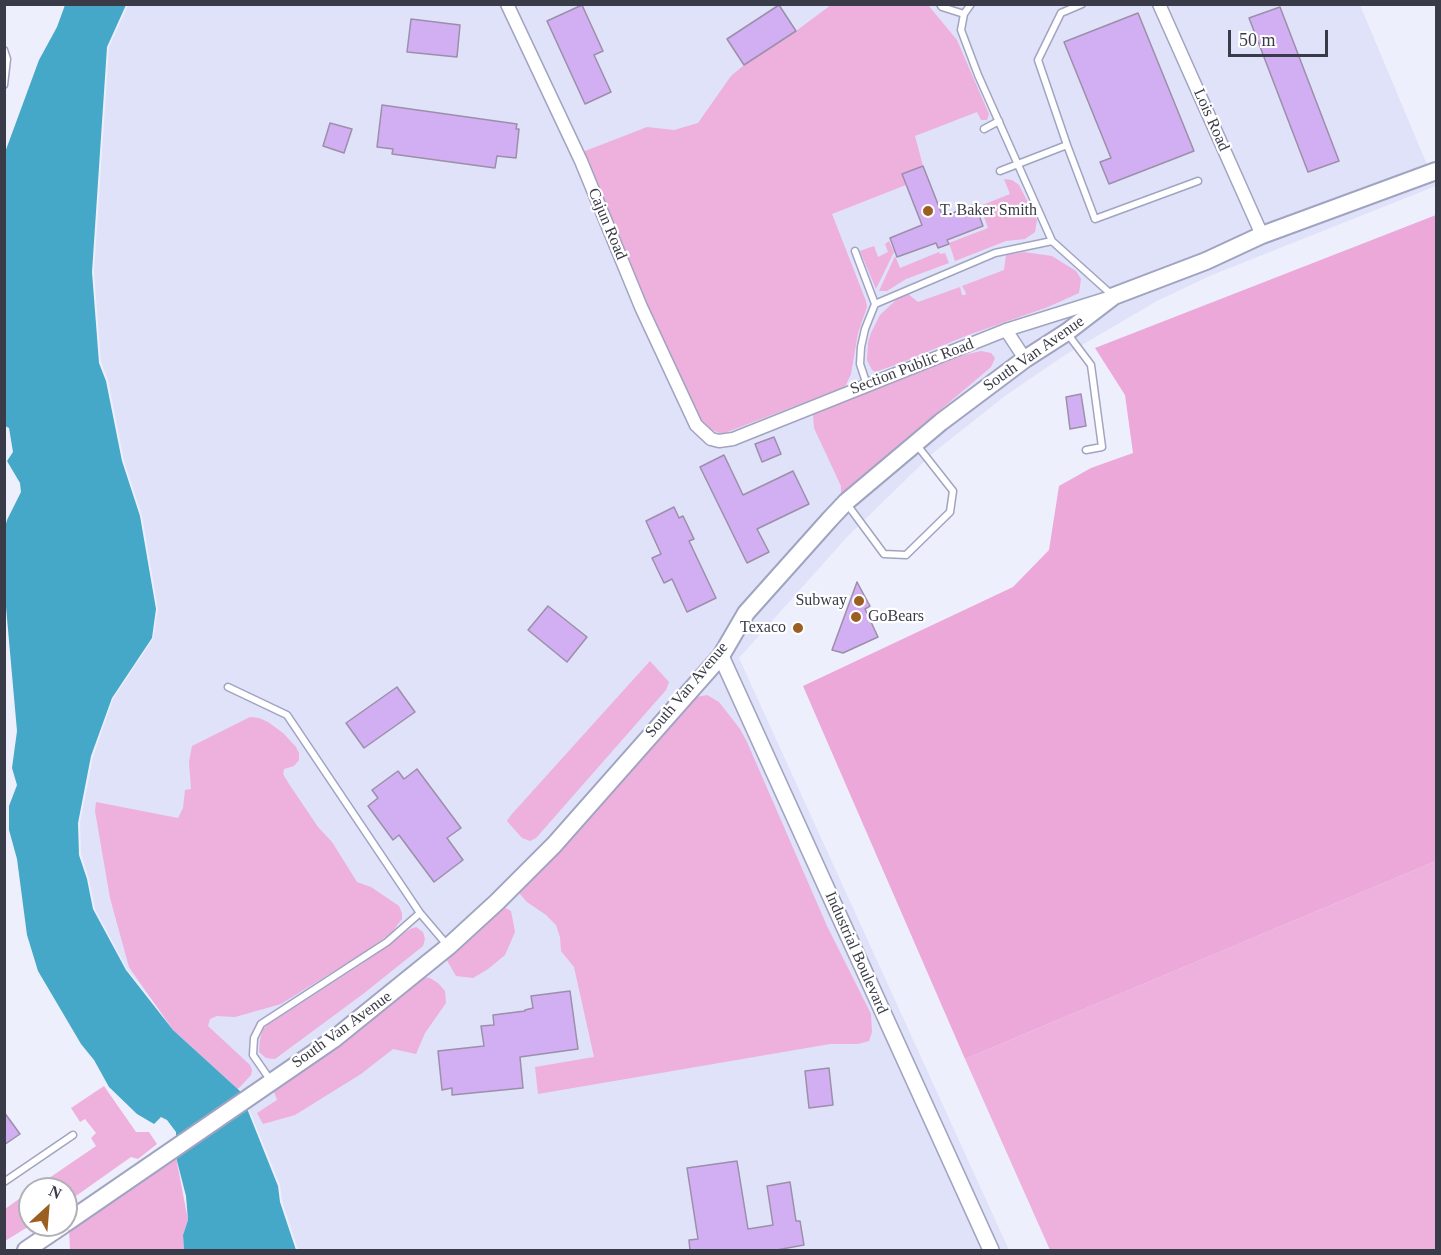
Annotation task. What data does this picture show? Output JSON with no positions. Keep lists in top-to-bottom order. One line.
{"streets":{"main road":["South Van Avenue"],"street":["Lois Road","Cajun Road","Section Public Road","Industrial Boulevard"]},"crossings":[["Lois Road","South Van Avenue"],["Cajun Road","Section Public Road"],["South Van Avenue","Section Public Road"],["South Van Avenue","Industrial Boulevard"]],"places":["T. Baker Smith","Subway","GoBears","Texaco"],"scale_bar":"50 m","north":"top right"}
